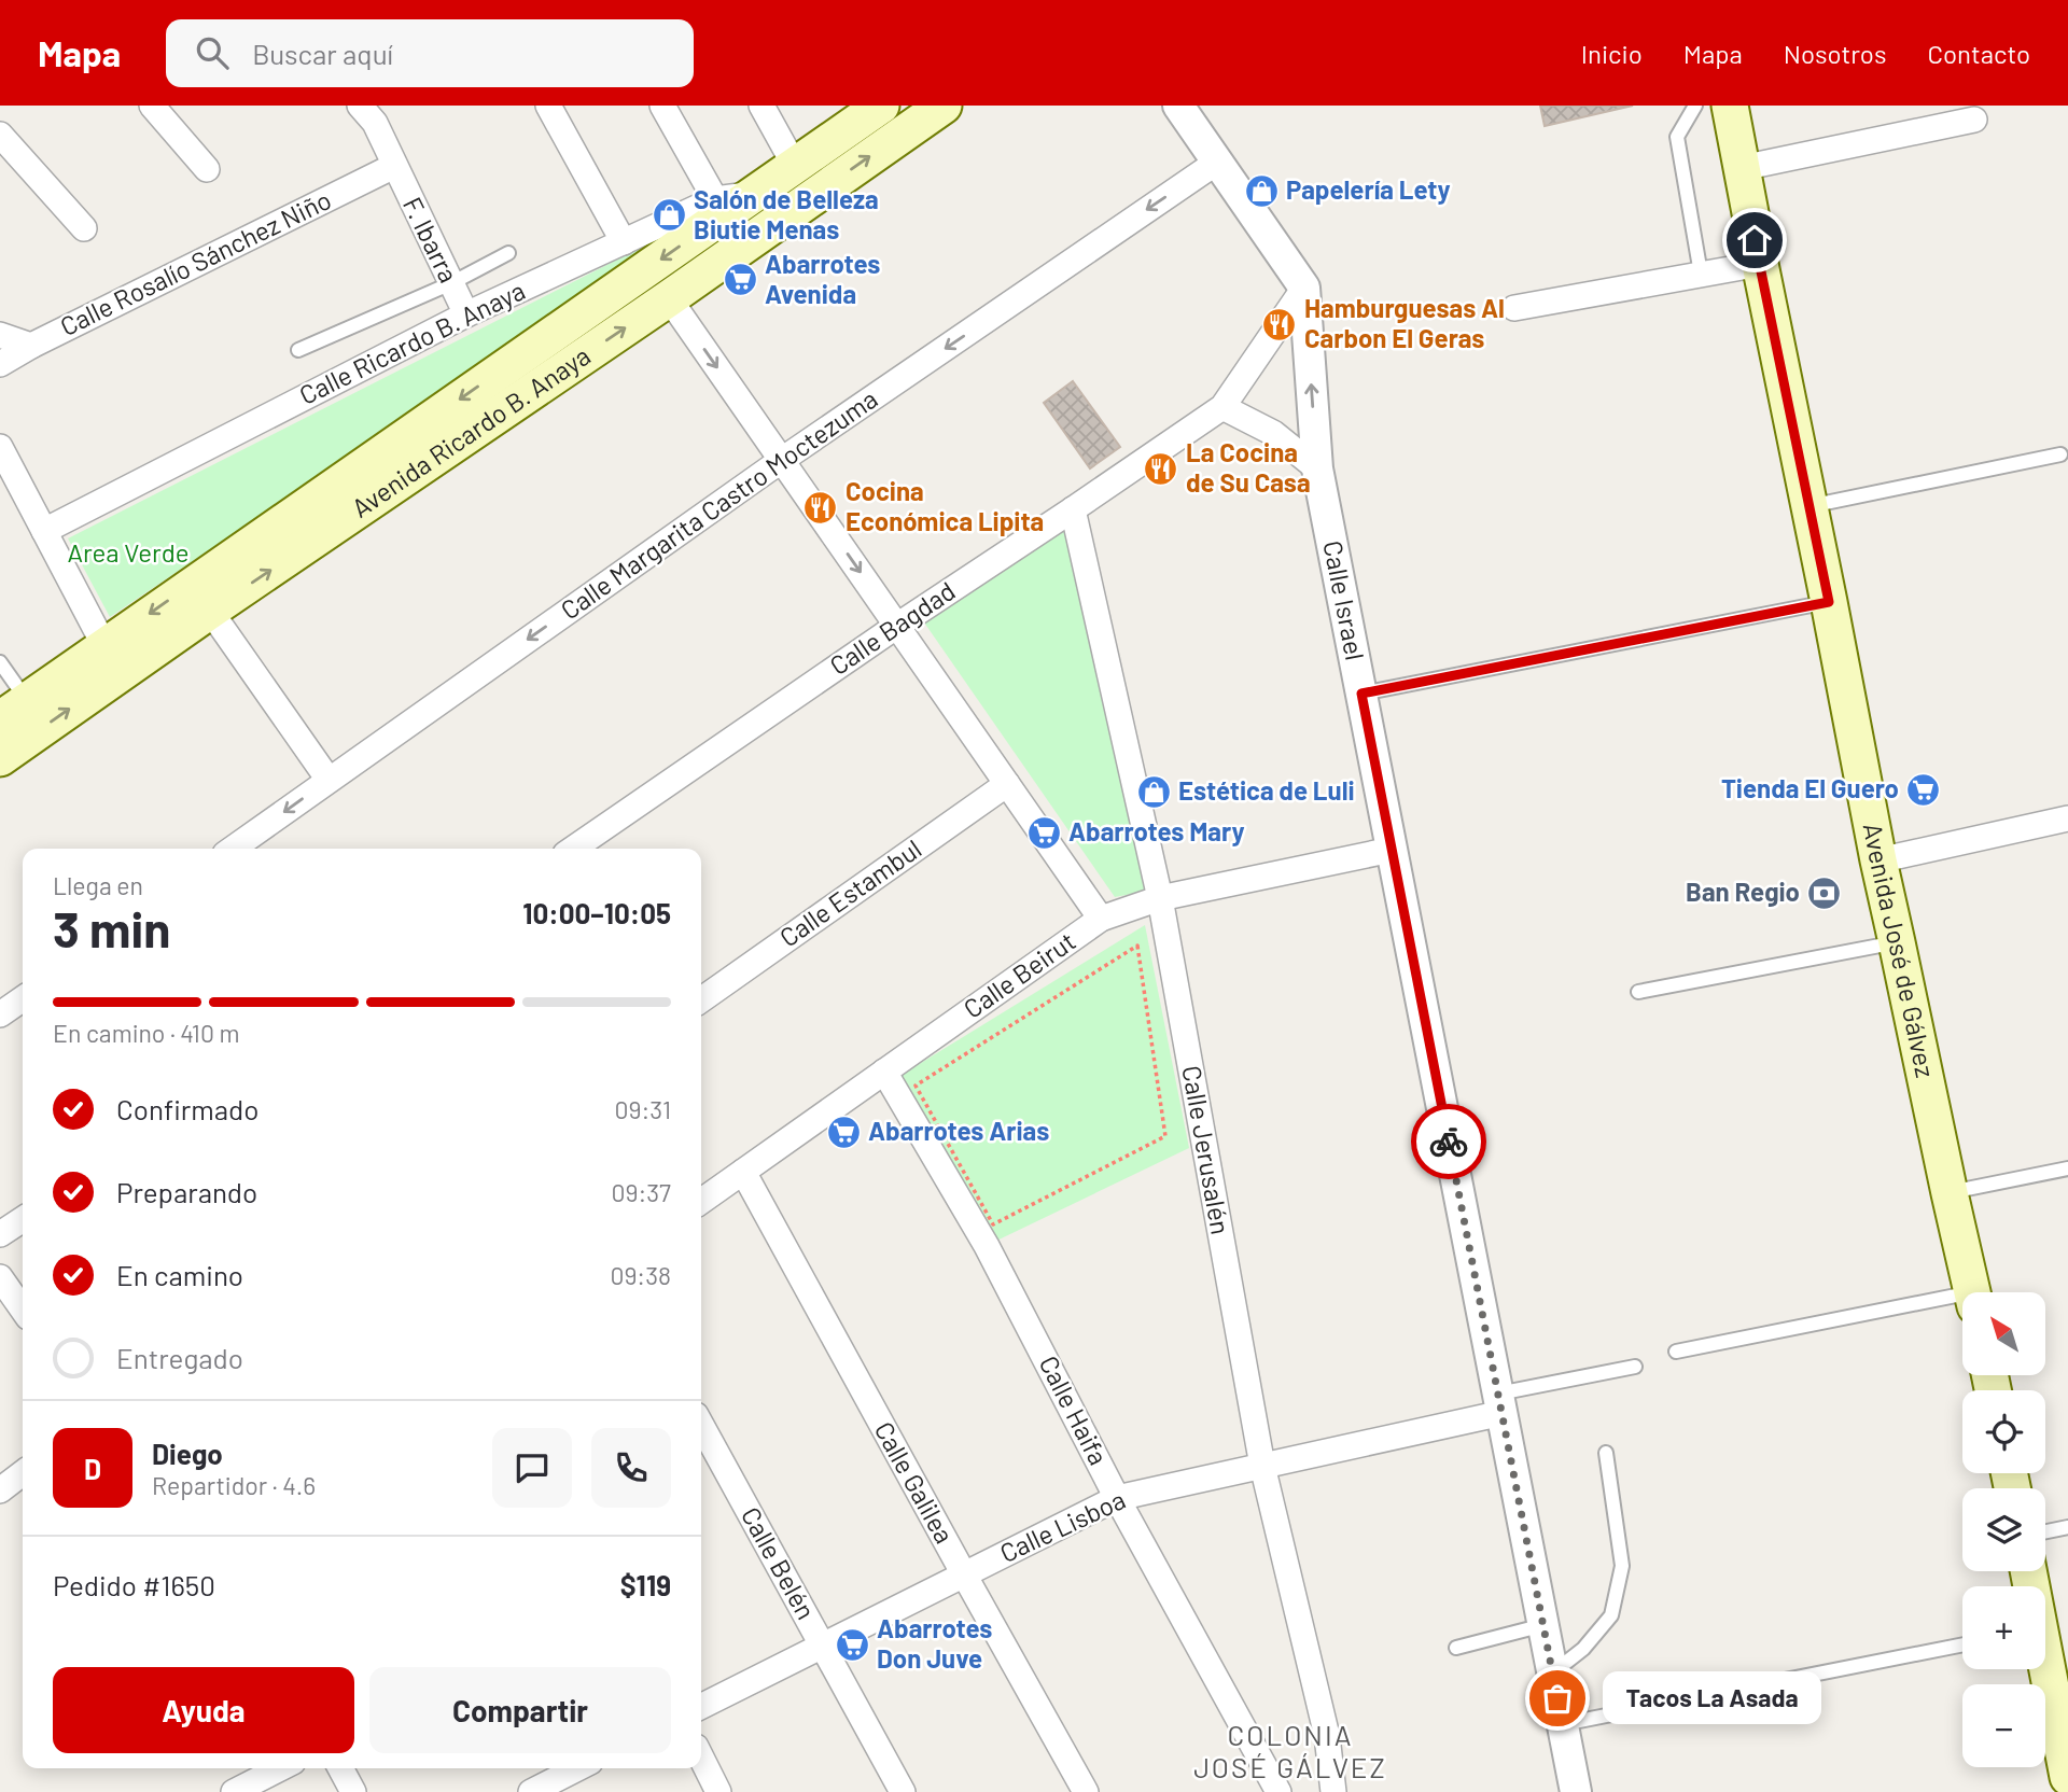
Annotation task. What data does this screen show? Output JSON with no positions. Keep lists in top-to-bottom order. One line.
{"streets":{"main road":["Avenida Ricardo B. Anaya","Avenida José de Gálvez"],"street":["F. Ibarra","Calle Rosalío Sánchez Niño","Calle Ricardo B. Anaya","Calle Margarita Castro Moctezuma","Calle Israel","Calle Bagdad","Calle Estambul","Calle Beirut","Calle Jerusalén","Calle Haifa","Calle Galilea","Calle Lisboa","Calle Belén"]},"crossings":[["F. Ibarra","Calle Rosalío Sánchez Niño"],["F. Ibarra","Calle Ricardo B. Anaya"],["Calle Ricardo B. Anaya","Avenida Ricardo B. Anaya"],["Calle Israel","Calle Bagdad"],["Calle Israel","Calle Beirut"],["Calle Israel","Calle Lisboa"],["Calle Bagdad","Calle Jerusalén"],["Calle Beirut","Calle Jerusalén"],["Calle Beirut","Calle Haifa"],["Calle Beirut","Calle Galilea"],["Calle Jerusalén","Calle Lisboa"],["Calle Haifa","Calle Lisboa"],["Calle Galilea","Calle Lisboa"],["Calle Lisboa","Calle Belén"]],"one_way":["Calle Margarita Castro Moctezuma"],"districts":["COLONIA JOSÉ GÁLVEZ"],"parks":["Area Verde"],"places":{"shop":["Papelería Lety","Salón de Belleza Biutie Menas","Estética de Luli"],"supermarket":["Abarrotes Avenida","Tienda El Guero","Abarrotes Mary","Abarrotes Arias","Abarrotes Don Juve"],"restaurant":["Hamburguesas Al Carbon El Geras","La Cocina de Su Casa","Cocina Económica Lipita"],"bank":["Ban Regio"],"other":["Tacos La Asada"]},"north":"top left","page":{"header":"Mapa","search":"Buscar aquí","nav":["Inicio","Mapa","Nosotros","Contacto"],"heading":["3 min","Llega en","10:00–10:05"],"panel":["Diego","Repartidor · 4.6","Pedido #1650","$119"],"bar":"En camino · 410 m","list":[["Confirmado","09:31"],["Preparando","09:37"],["En camino","09:38"],"Entregado"],"map_buttons":["+","−"],"round":"D","buttons":["Ayuda","Compartir"],"bubble":"Tacos La Asada"}}
